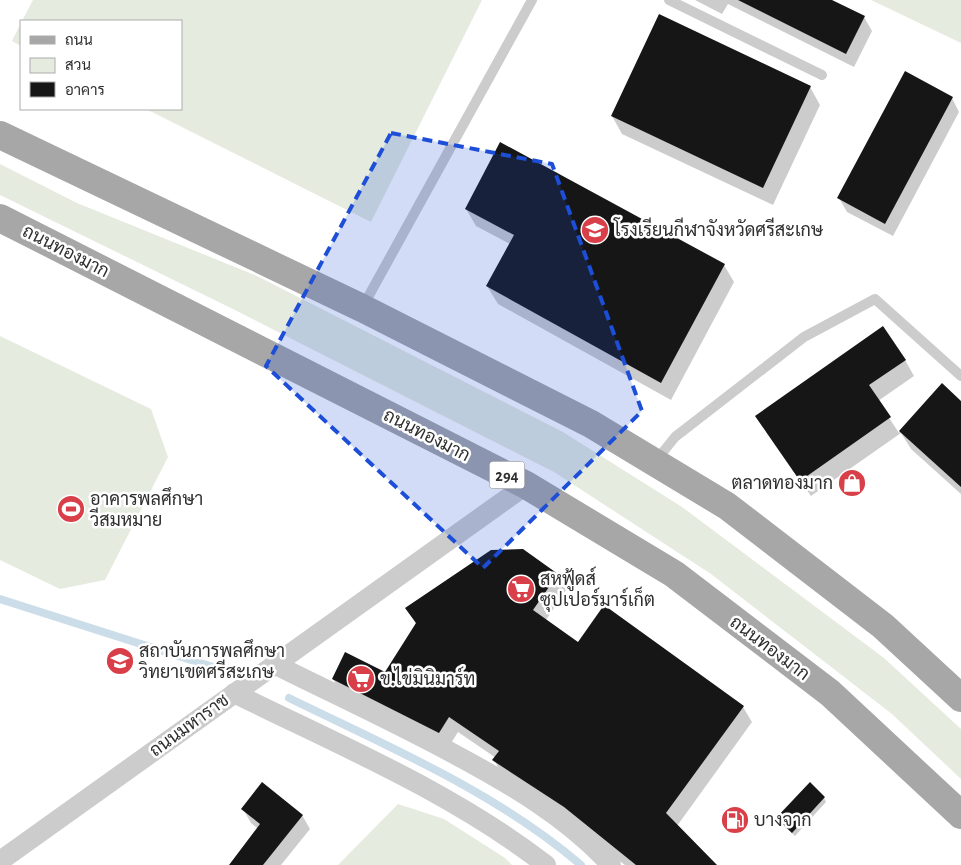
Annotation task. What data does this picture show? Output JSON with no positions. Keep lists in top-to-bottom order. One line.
{"streets":{"main road":["ถนนทองมาก","294"],"street":["ถนนมหาราช"]},"crossings":[["ถนนทองมาก","ถนนมหาราช"]],"places":{"school or university":["โรงเรียนกีฬาจังหวัดศรีสะเกษ","สถาบันการพลศึกษา วิทยาเขตศรีสะเกษ"],"shop":["ตลาดทองมาก"],"sports":["อาคารพลศึกษา วีสมหมาย"],"supermarket":["สหฟู้ดส์ ซุปเปอร์มาร์เก็ต","ข.ไข่มินิมาร์ท"],"fuel station":["บางจาก"]},"legend":["ถนน","สวน","อาคาร"]}
